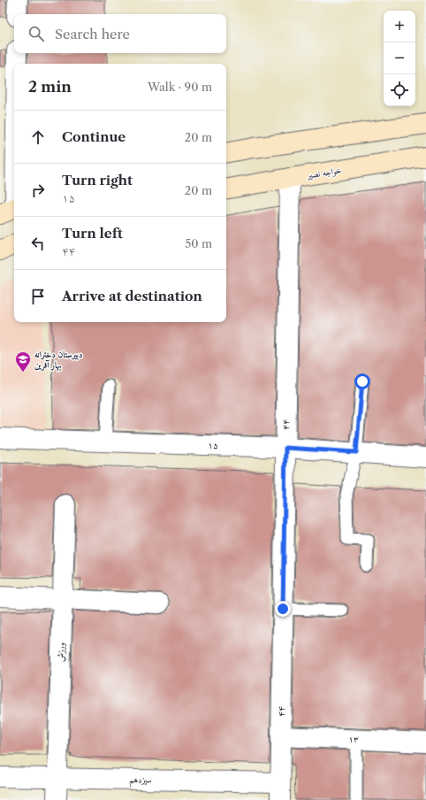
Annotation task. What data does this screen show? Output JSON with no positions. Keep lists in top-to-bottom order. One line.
{"streets":{"main road":["خواجه نصیر"],"street":["۴۴","۱۵","ورزش","۱۳","سیزدهم"]},"crossings":[["خواجه نصیر","۴۴"],["۴۴","۱۵"],["۴۴","۱۳"],["۴۴","سیزدهم"],["ورزش","سیزدهم"]],"places":{"school or university":["دبیرستان دخترانه بهار آفرین"]},"page":{"map_buttons":["+","−"],"search":"Search here","heading":["2 min","Walk · 90 m"],"list":[["Continue","20 m"],["Turn right","۱۵","20 m"],["Turn left","۴۴","50 m"],"Arrive at destination"]}}
